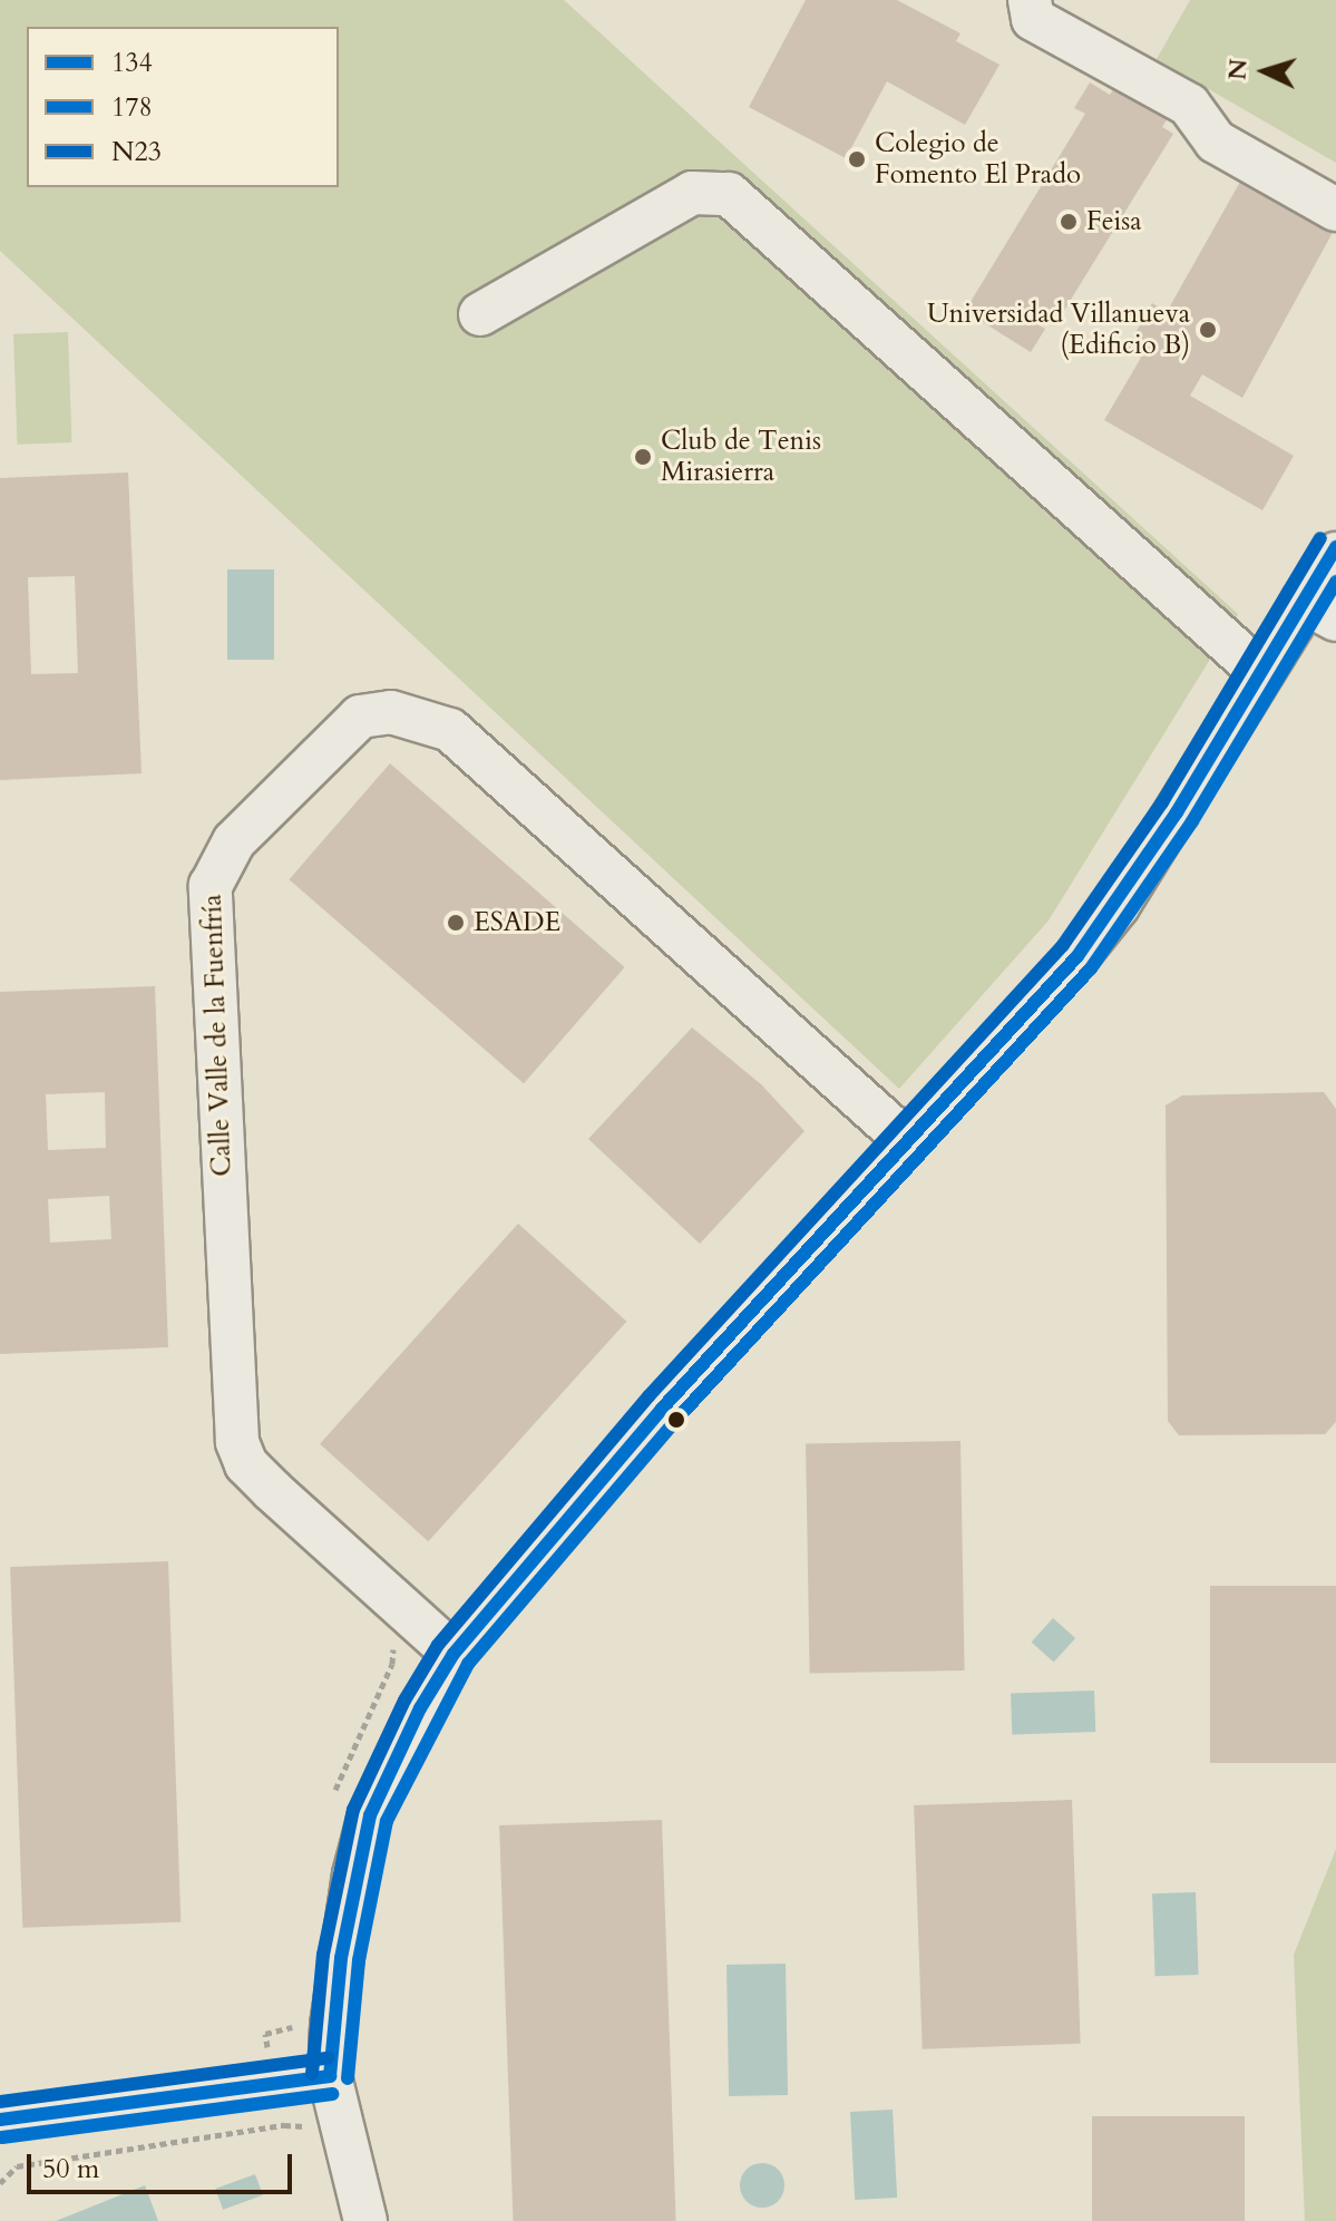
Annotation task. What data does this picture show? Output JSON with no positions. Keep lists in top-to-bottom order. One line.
{"streets":{"street":["Calle Valle de la Fuenfría"]},"places":["Colegio de Fomento El Prado","Feisa","Universidad Villanueva (Edificio B)","Club de Tenis Mirasierra","ESADE"],"lines":["transit line N23","transit line 134","transit line 178"],"legend":["134","178","N23"],"scale_bar":"50 m","north":"left"}
